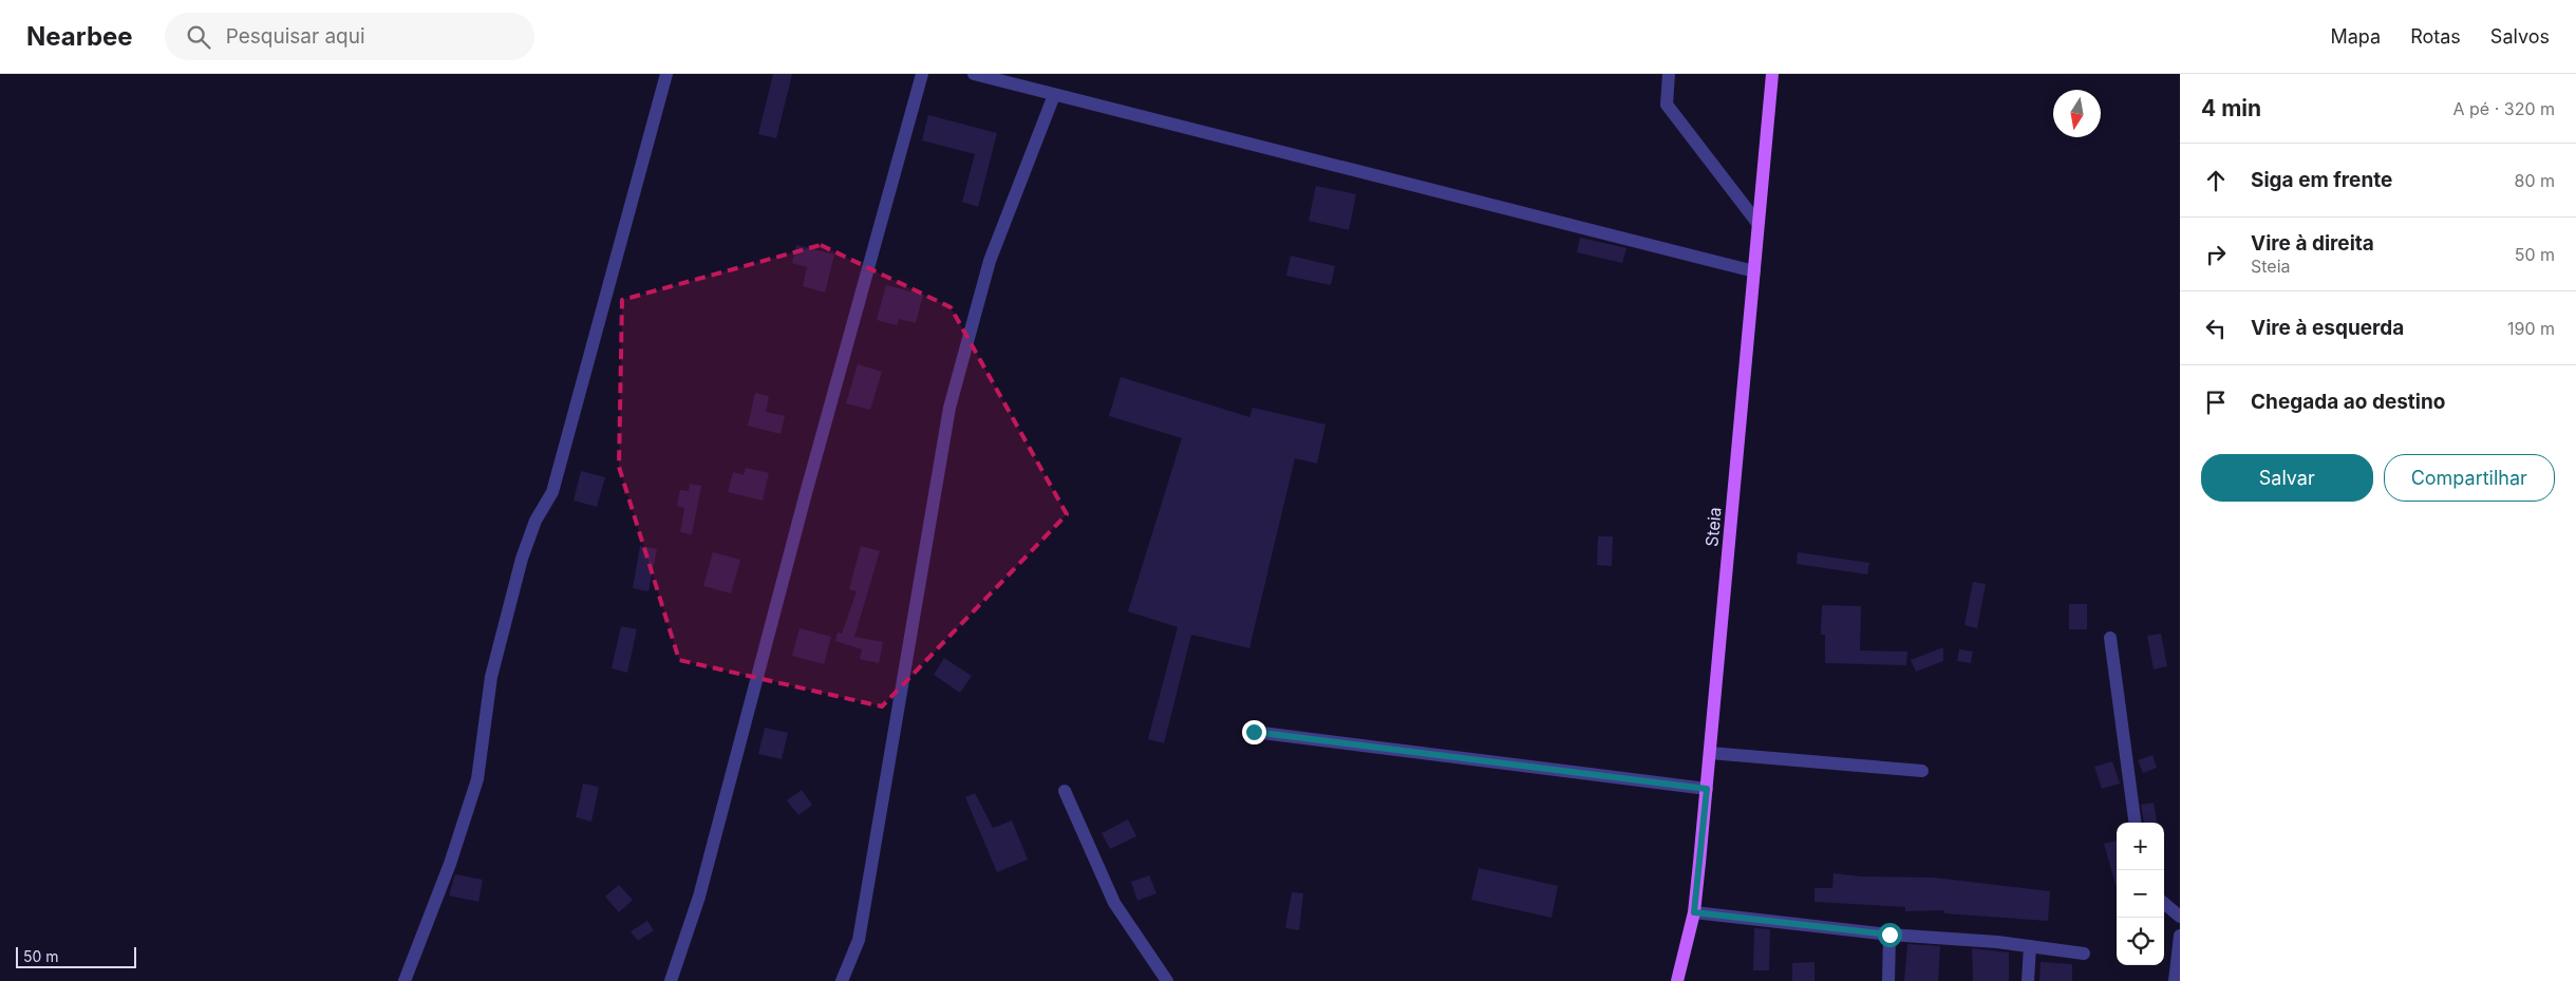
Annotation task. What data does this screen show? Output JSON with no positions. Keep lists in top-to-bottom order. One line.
{"streets":{"main road":["Steia"]},"scale_bar":"50 m","north":"bottom","page":{"header":"Nearbee","search":"Pesquisar aqui","nav":["Mapa","Rotas","Salvos"],"heading":["4 min","A pé · 320 m"],"list":[["Siga em frente","80 m"],["Vire à direita","Steia","50 m"],["Vire à esquerda","190 m"],"Chegada ao destino"],"buttons":["Salvar","Compartilhar"],"map_buttons":["+","−"],"scale":"50 m"}}
